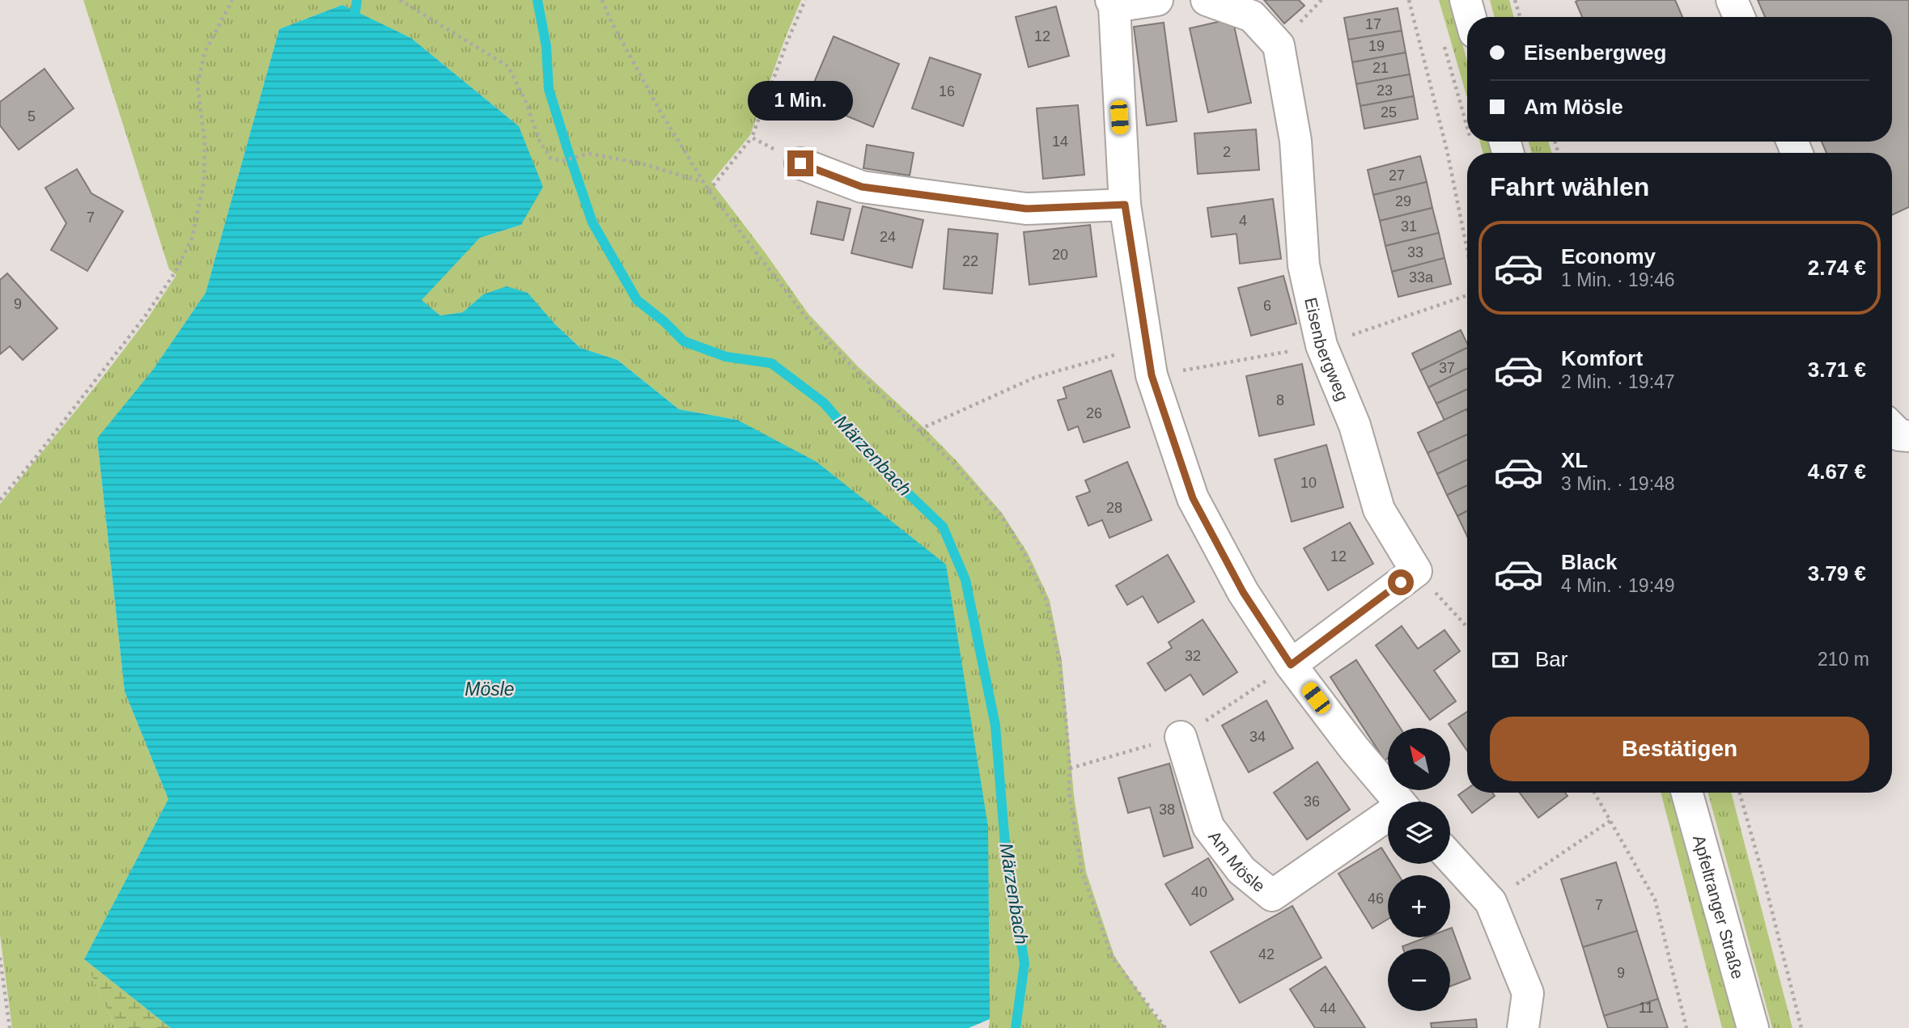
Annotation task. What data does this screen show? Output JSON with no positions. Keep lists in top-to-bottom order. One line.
{"streets":{"street":["Eisenbergweg","Am Mösle","Apfeltranger Straße"]},"water":["Märzenbach","Mösle"],"house_numbers":["17","12","19","21","23","16","25","5","14","2","27","29","7","4","31","24","33","20","22","33a","9","6","37","8","26","10","28","12","32","34","36","38","40","46","7","42","9","11","44"],"north":"top left","page":{"banner":["Eisenbergweg","Am Mösle"],"bubble":"1 Min.","heading":"Fahrt wählen","list":[{"name":"Economy","note":"1 Min. · 19:46","value":"2.74 €"},{"name":"Komfort","note":"2 Min. · 19:47","value":"3.71 €"},{"name":"XL","note":"3 Min. · 19:48","value":"4.67 €"},{"name":"Black","note":"4 Min. · 19:49","value":"3.79 €"}],"pay":["Bar","210 m"],"buttons":"Bestätigen","map_buttons":["+","−"]}}
